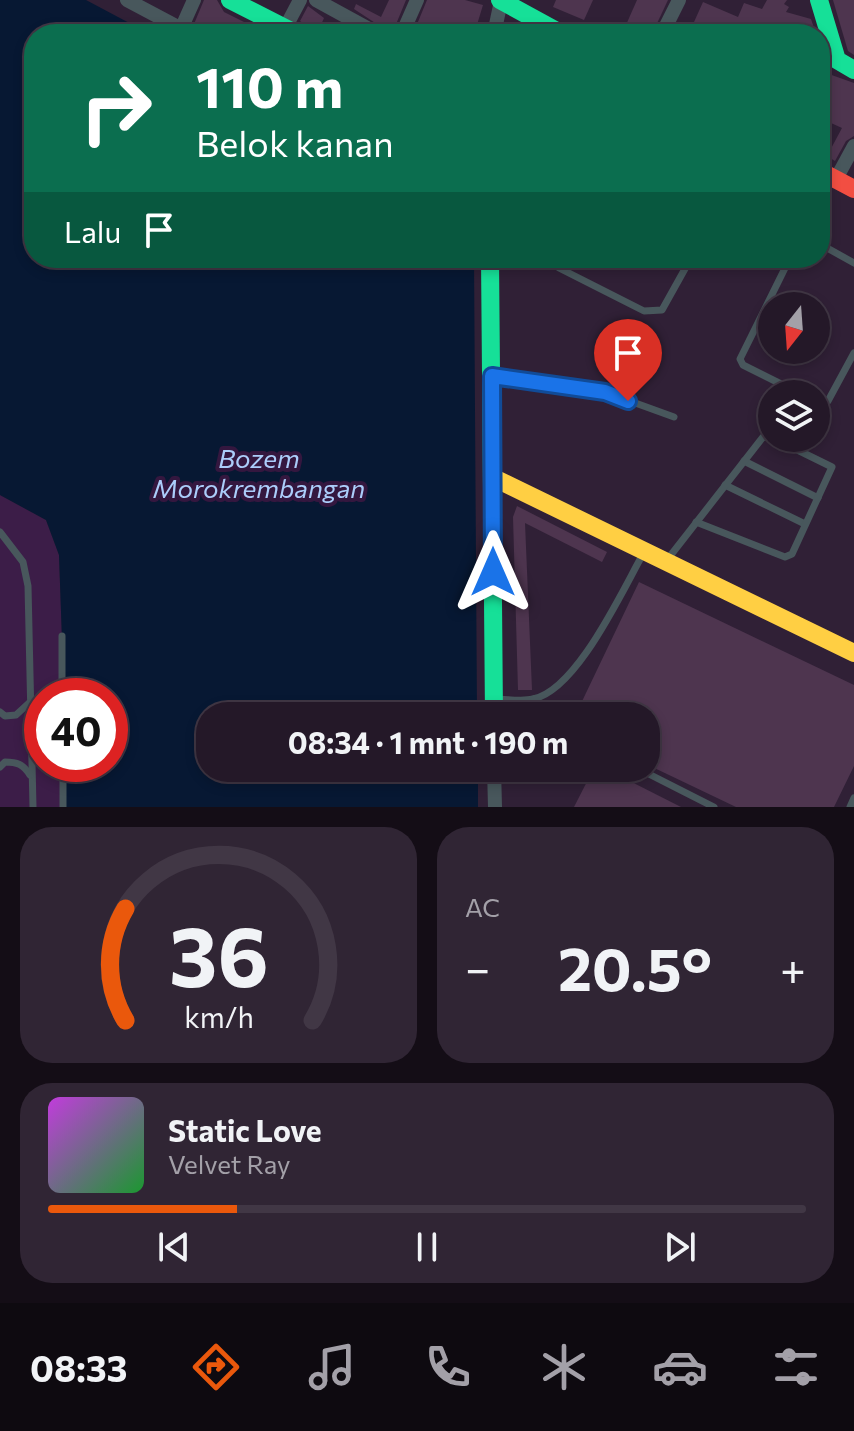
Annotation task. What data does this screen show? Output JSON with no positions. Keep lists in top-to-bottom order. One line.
{"water":["Bozem Morokrembangan"],"north":"bottom","page":{"turn":["110 m","Belok kanan"],"then":"Lalu","limit":"40","trip":"08:34 · 1 mnt · 190 m","tile":"AC","heat":["−","20.5°","+"],"song":["Static Love","Velvet Ray"],"tabs":"08:33","gauge":["36","km/h"]}}
